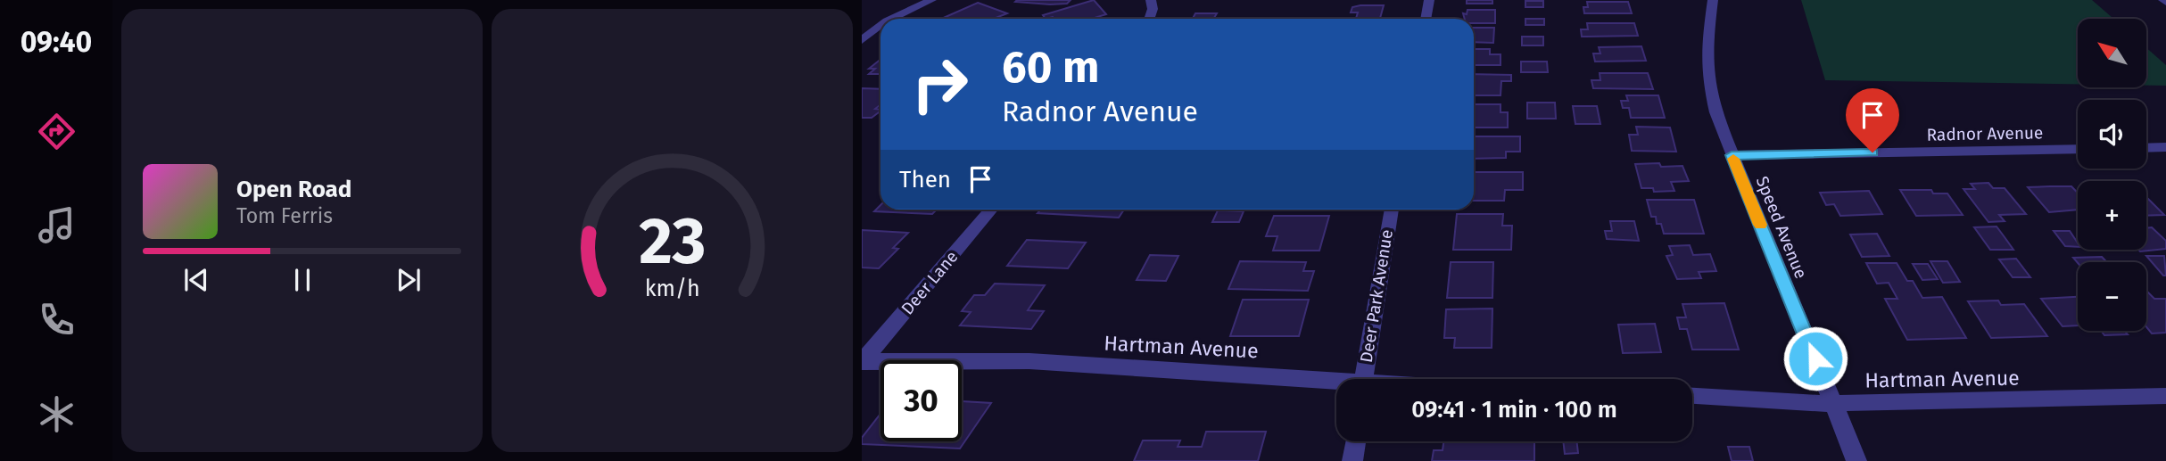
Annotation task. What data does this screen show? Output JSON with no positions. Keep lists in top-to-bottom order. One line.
{"streets":{"street":["Radnor Avenue","Speed Avenue","Deer Lane","Deer Park Avenue","Hartman Avenue"]},"crossings":[["Radnor Avenue","Speed Avenue"],["Speed Avenue","Hartman Avenue"],["Deer Lane","Hartman Avenue"]],"north":"top left","page":{"tabs":"09:40","map_buttons":["+","−"],"turn":["60 m","Radnor Avenue"],"then":"Then","song":["Open Road","Tom Ferris"],"limit":"30","trip":"09:41 · 1 min · 100 m","gauge":["23","km/h"]}}
